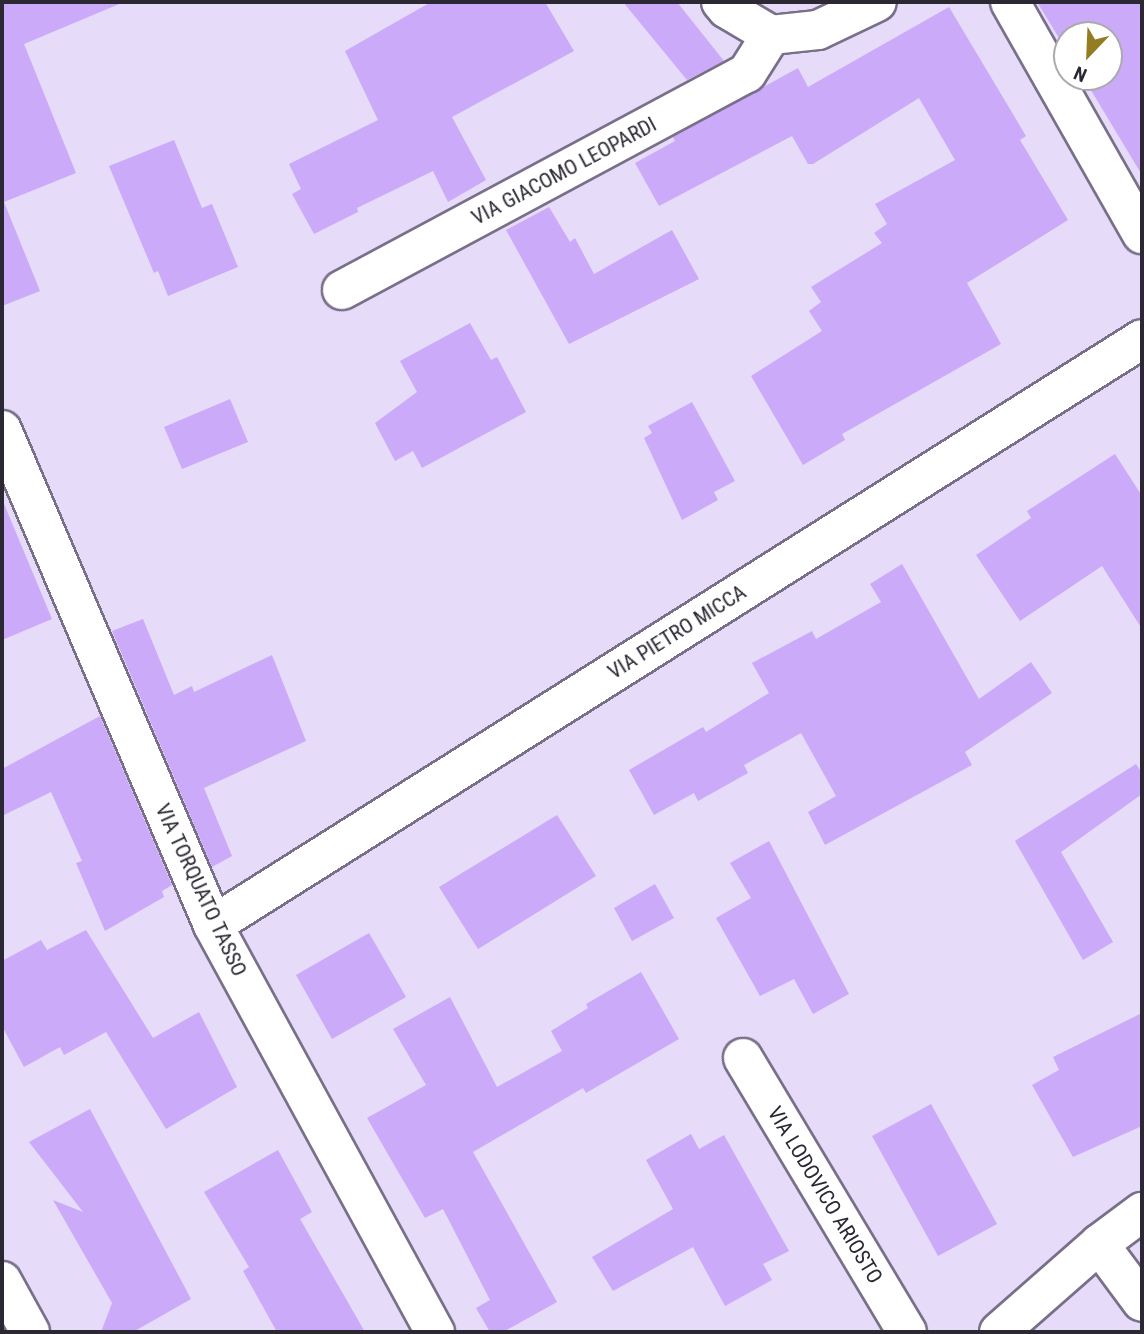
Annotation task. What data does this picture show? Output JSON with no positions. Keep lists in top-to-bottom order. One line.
{"streets":{"street":["VIA GIACOMO LEOPARDI","VIA PIETRO MICCA","VIA TORQUATO TASSO","VIA LODOVICO ARIOSTO"]},"crossings":[["VIA PIETRO MICCA","VIA TORQUATO TASSO"]],"north":"bottom left"}
